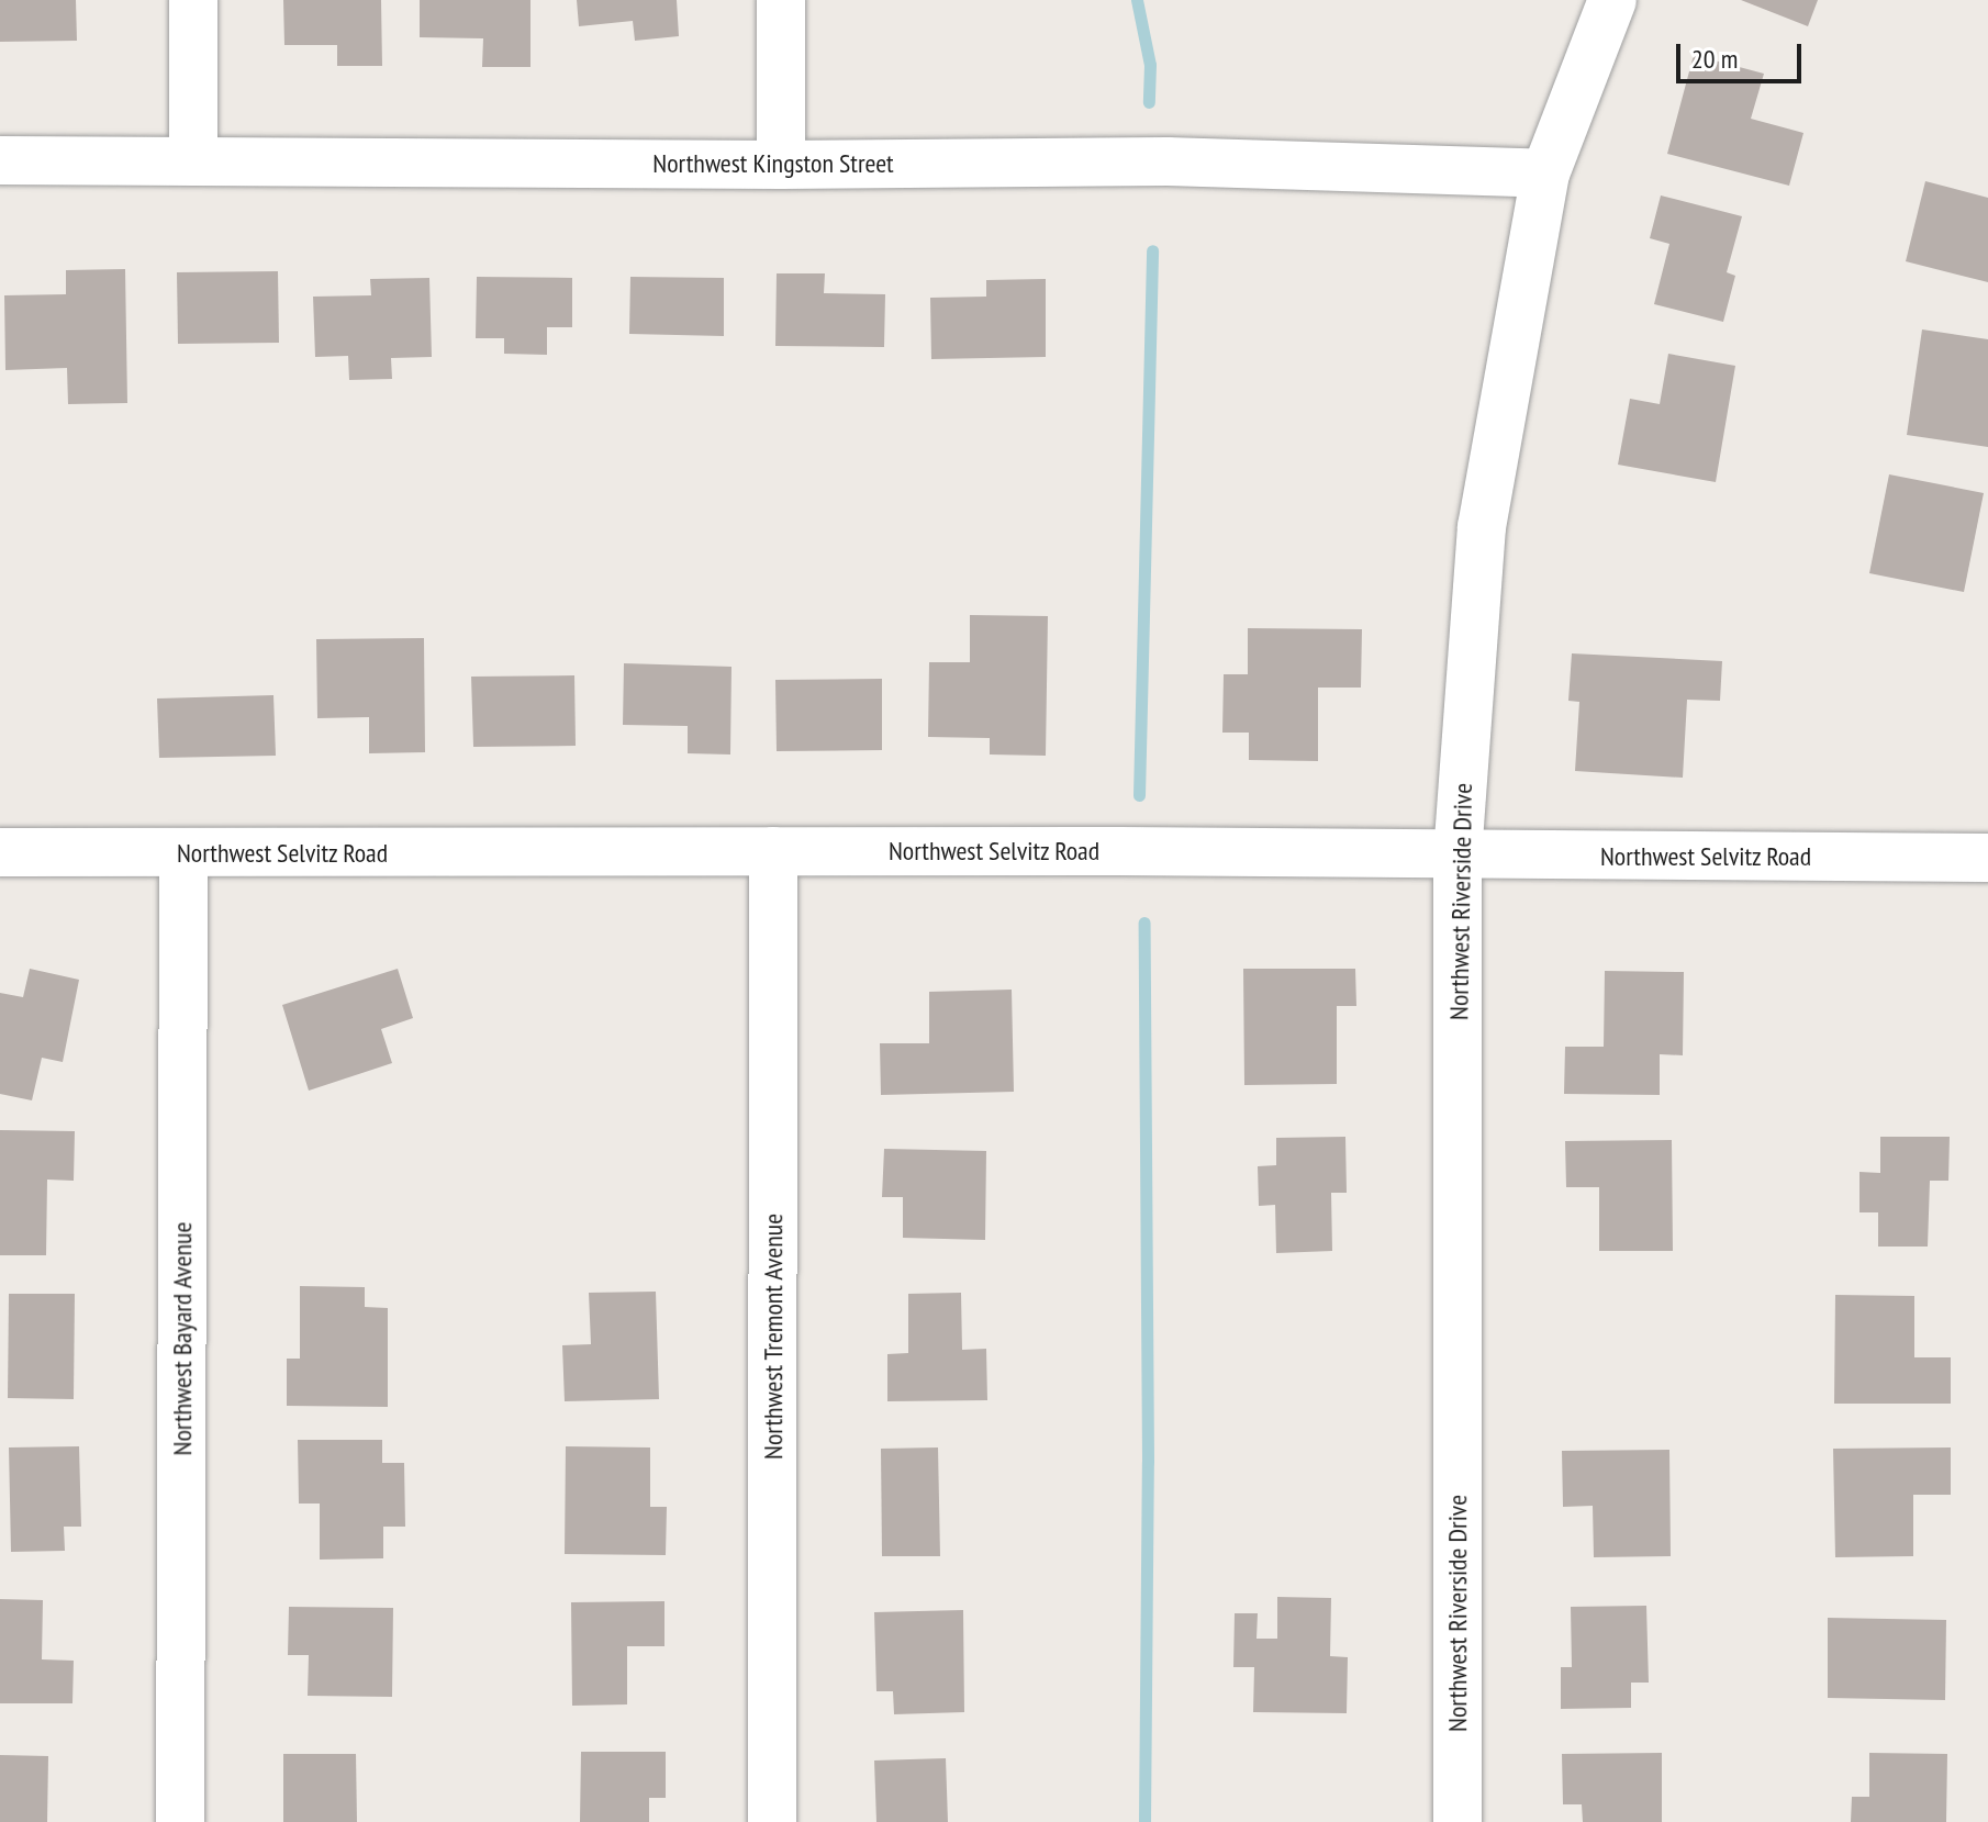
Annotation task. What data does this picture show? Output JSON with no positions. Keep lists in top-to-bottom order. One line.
{"streets":{"street":["Northwest Kingston Street","Northwest Selvitz Road","Northwest Riverside Drive","Northwest Tremont Avenue","Northwest Bayard Avenue"]},"crossings":[["Northwest Kingston Street","Northwest Riverside Drive"],["Northwest Selvitz Road","Northwest Riverside Drive"],["Northwest Selvitz Road","Northwest Tremont Avenue"],["Northwest Selvitz Road","Northwest Bayard Avenue"]],"scale_bar":"20 m"}
